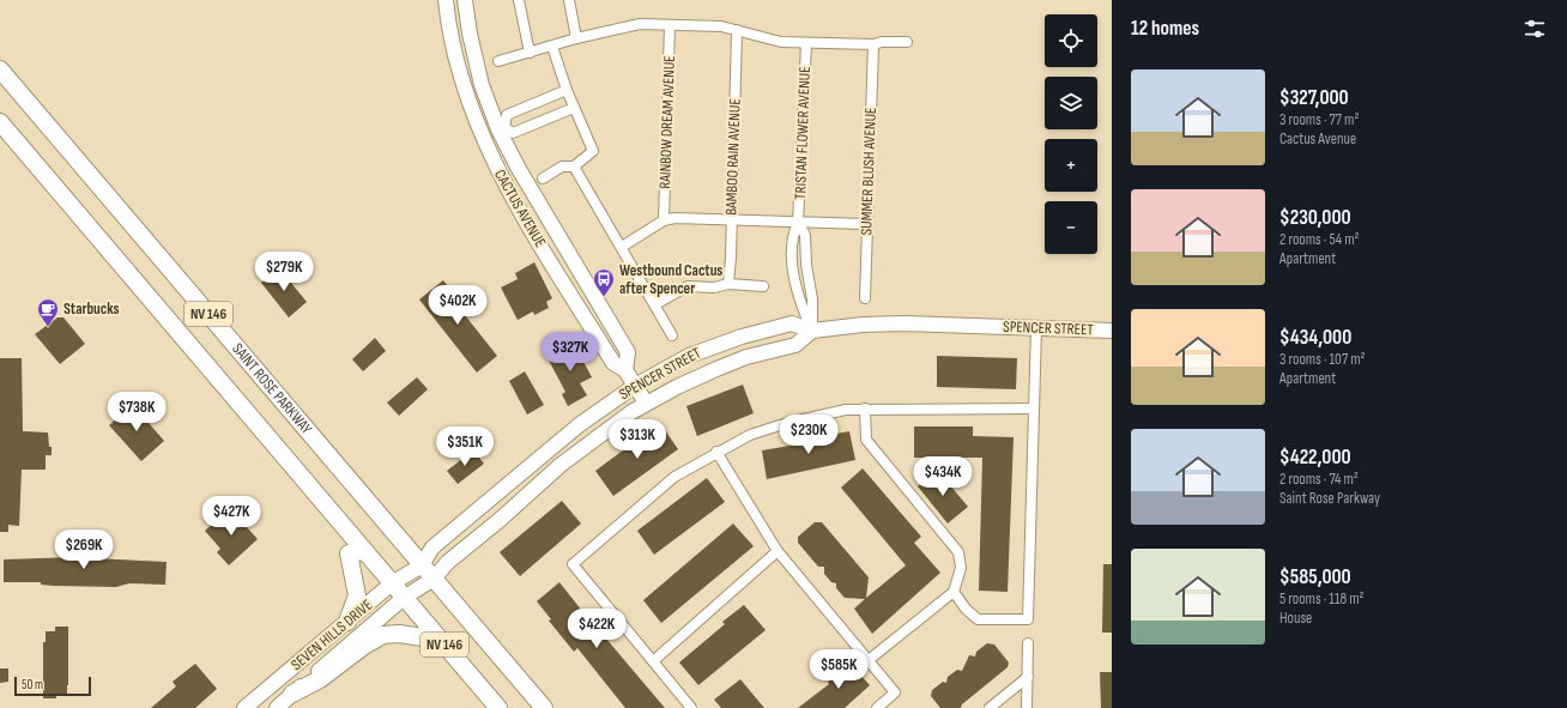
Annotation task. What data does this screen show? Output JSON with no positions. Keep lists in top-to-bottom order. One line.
{"streets":{"highway":["NV 146","SAINT ROSE PARKWAY"],"main road":["CACTUS AVENUE","SPENCER STREET","SEVEN HILLS DRIVE"],"street":["RAINBOW DREAM AVENUE","TRISTAN FLOWER AVENUE","BAMBOO RAIN AVENUE","SUMMER BLUSH AVENUE"]},"crossings":[["TRISTAN FLOWER AVENUE","SPENCER STREET"],["CACTUS AVENUE","SPENCER STREET"],["NV 146","SEVEN HILLS DRIVE"],["SPENCER STREET","SAINT ROSE PARKWAY"],["SPENCER STREET","SEVEN HILLS DRIVE"],["SAINT ROSE PARKWAY","SEVEN HILLS DRIVE"]],"places":{"bus stop":["Westbound Cactus after Spencer"],"cafe":["Starbucks"]},"scale_bar":"50 m","page":{"heading":"12 homes","map_buttons":["+","−"],"list":[{"name":"$327,000","note":"3 rooms · 77 m² · Cactus Avenue"},{"name":"$230,000","note":"2 rooms · 54 m² · Apartment"},{"name":"$434,000","note":"3 rooms · 107 m² · Apartment"},{"name":"$422,000","note":"2 rooms · 74 m² · Saint Rose Parkway"},{"name":"$585,000","note":"5 rooms · 118 m² · House"}],"price":["$279K","$402K","$327K","$738K","$230K","$313K","$351K","$434K","$427K","$269K","$422K","$585K"],"scale":"50 m"}}
